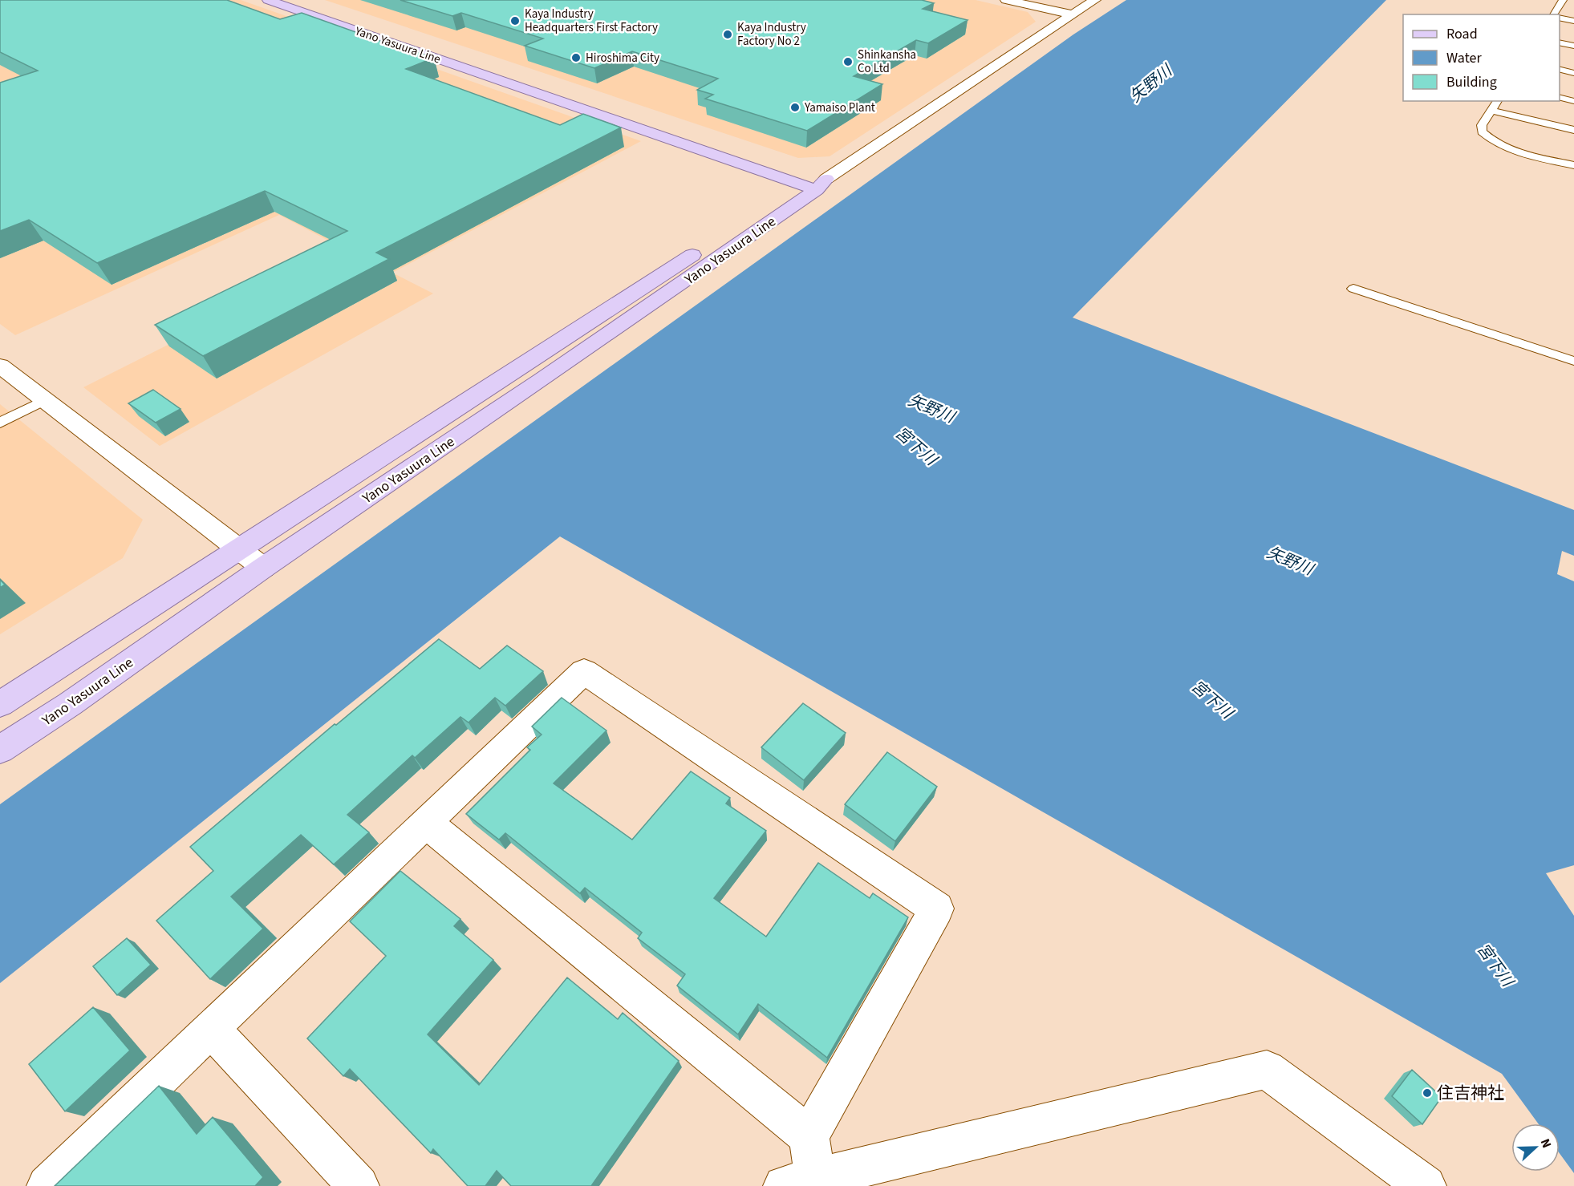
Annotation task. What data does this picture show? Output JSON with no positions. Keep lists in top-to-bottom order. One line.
{"streets":{"main road":["Yano Yasuura Line"]},"water":["矢野川","宮下川"],"places":["Kaya Industry Headquarters First Factory","Kaya Industry Factory No 2","Hiroshima City","Shinkansha Co Ltd","Yamaiso Plant","住吉神社"],"legend":["Road","Water","Building"],"north":"right"}
